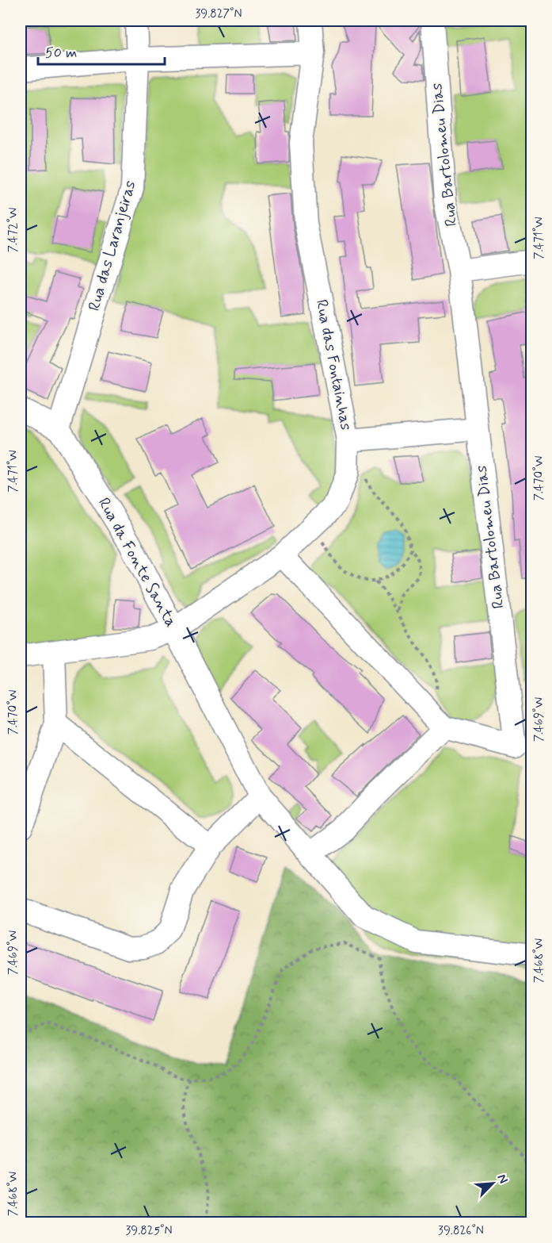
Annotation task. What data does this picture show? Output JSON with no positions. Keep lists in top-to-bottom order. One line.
{"streets":{"street":["Rua Bartolomeu Dias","Rua das Laranjeiras","Rua das Fontainhas","Rua da Fonte Santa"]},"crossings":[["Rua das Laranjeiras","Rua da Fonte Santa"],["Rua das Fontainhas","Rua da Fonte Santa"]],"scale_bar":"50 m","north":"top right","coordinates":["39.827°N","7.472°W","7.471°W","7.470°W","7.469°W","7.468°W","39.825°N","39.826°N"]}
